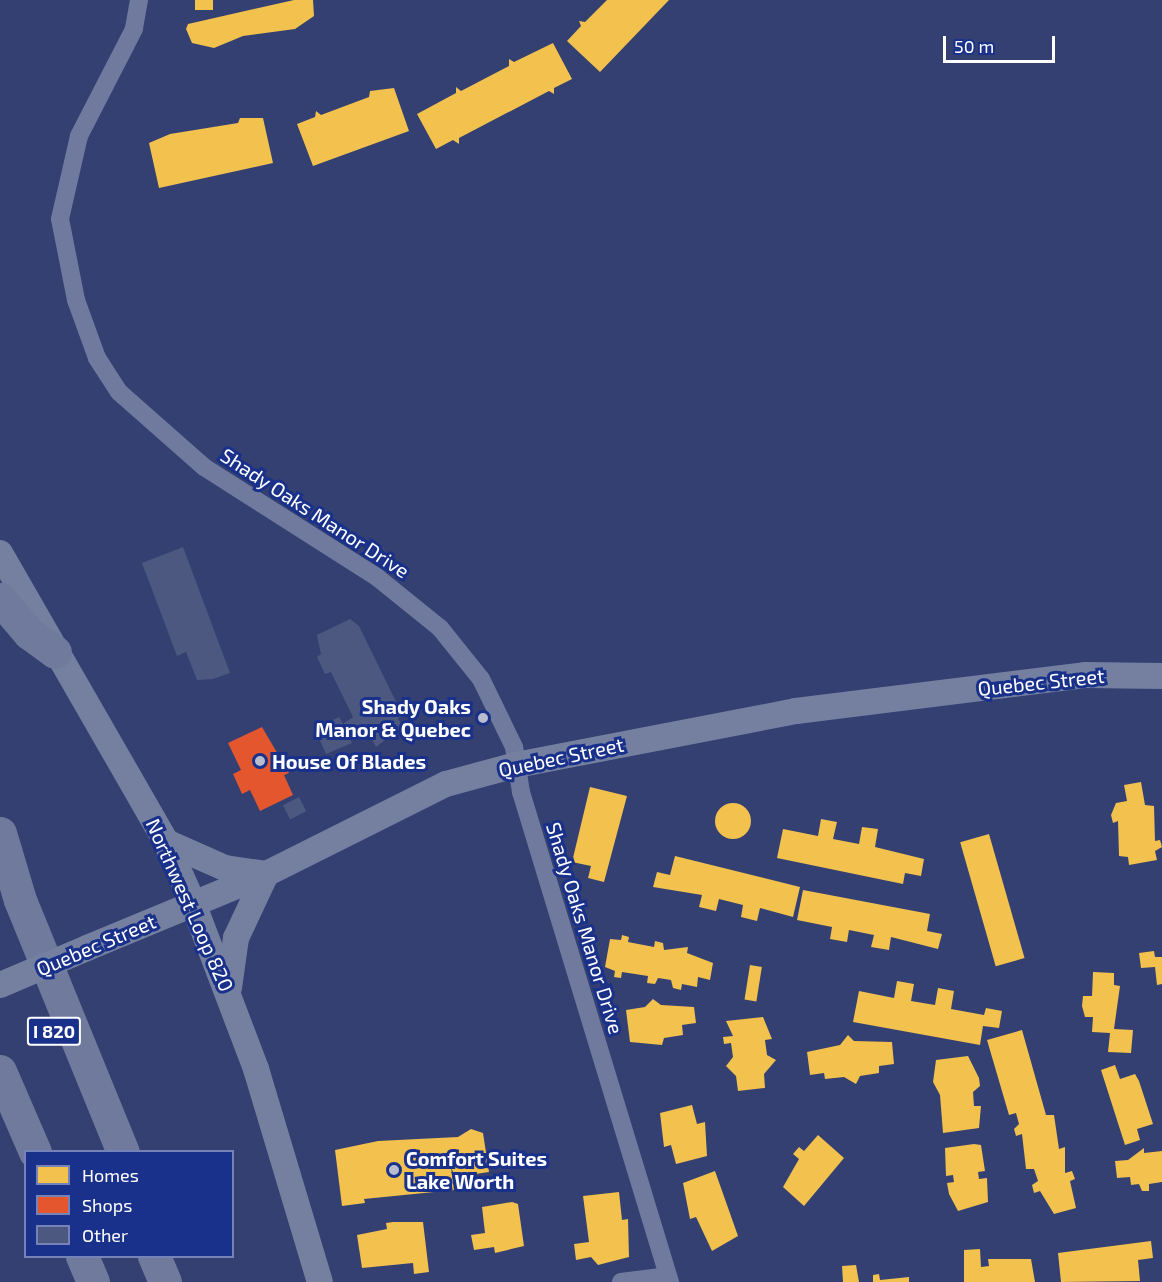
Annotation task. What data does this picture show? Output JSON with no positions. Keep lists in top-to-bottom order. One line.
{"streets":{"highway":["I 820"],"street":["Shady Oaks Manor Drive","Quebec Street","Northwest Loop 820"]},"crossings":[["Shady Oaks Manor Drive","Quebec Street"],["Quebec Street","Northwest Loop 820"]],"places":["Shady Oaks Manor & Quebec","House Of Blades","Comfort Suites Lake Worth"],"legend":["Homes","Shops","Other"],"scale_bar":"50 m"}
